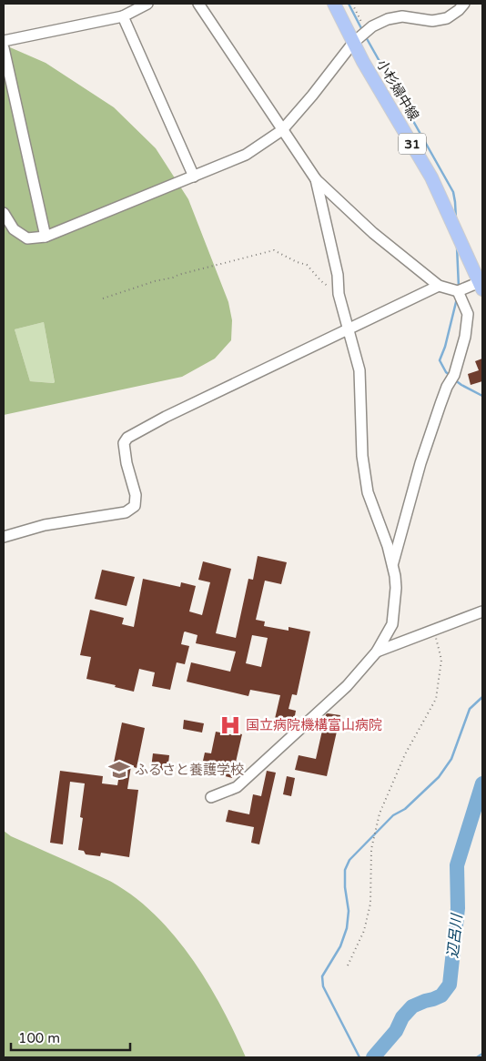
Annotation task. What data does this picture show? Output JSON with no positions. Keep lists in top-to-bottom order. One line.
{"streets":{"main road":["小杉婦中線","31"]},"water":["辺呂川"],"places":{"hospital":["国立病院機構富山病院"],"school or university":["ふるさと養護学校"]},"scale_bar":"100 m"}
